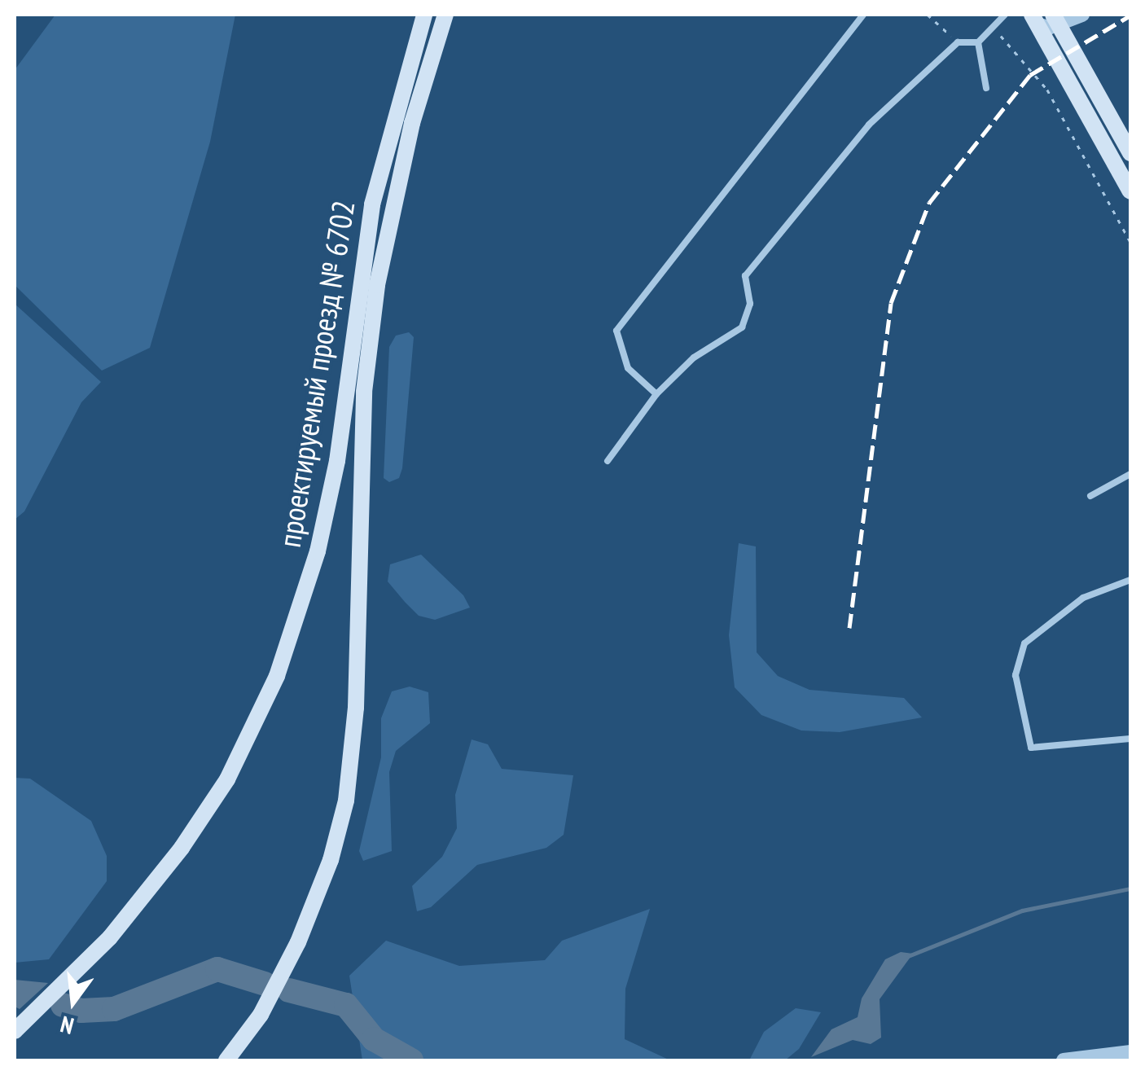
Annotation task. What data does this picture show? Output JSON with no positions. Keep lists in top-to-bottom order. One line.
{"streets":{"main road":["проектируемый проезд № 6702"]},"north":"bottom"}
